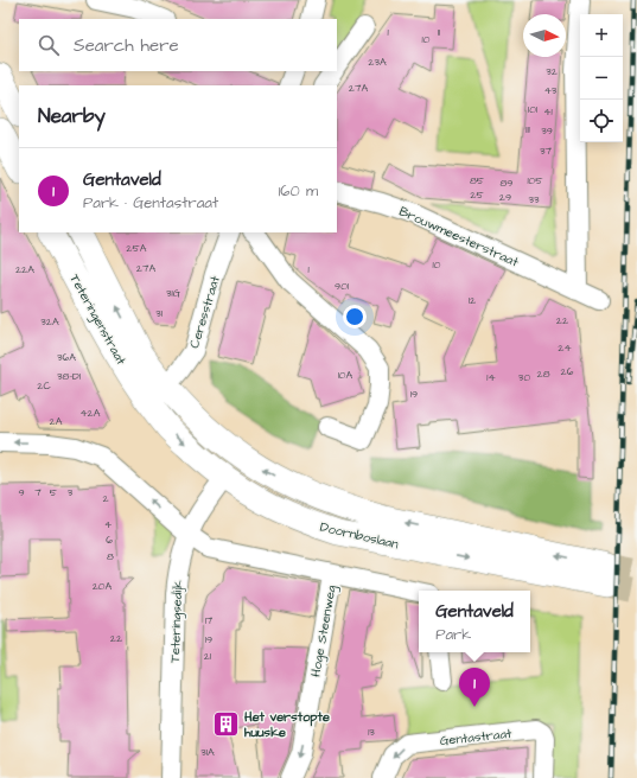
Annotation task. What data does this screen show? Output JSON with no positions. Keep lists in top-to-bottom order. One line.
{"streets":{"main road":["Teteringenstraat","Doornboslaan"],"street":["Brouwmeesterstraat","Ceresstraat","Teteringsedijk","Hoge Steenweg","Gentastraat"]},"crossings":[["Ceresstraat","Teteringenstraat"],["Ceresstraat","Doornboslaan"],["Teteringenstraat","Doornboslaan"],["Doornboslaan","Teteringsedijk"],["Teteringsedijk","Hoge Steenweg"]],"places":{"building":["Het verstopte huuske"]},"house_numbers":["1","11","10","23A","32","27A","43","101","41","111","39","37","85","105","89","25","29","33","25A","10","27A","22A","1","901","31G","12","31","22","32A","24","36A","26","28","10A","38-D1","14","30","2C","19","42A","2A","9","7","5","3","2","4","6","8","20A","17","22","19","21","13","31A"],"north":"right","page":{"map_buttons":["+","−"],"search":"Search here","heading":"Nearby","list":[{"mark":"1","name":"Gentaveld","note":"Park · Gentastraat","value":"160 m"}],"popup":["Gentaveld","Park"],"pins":"1"}}
